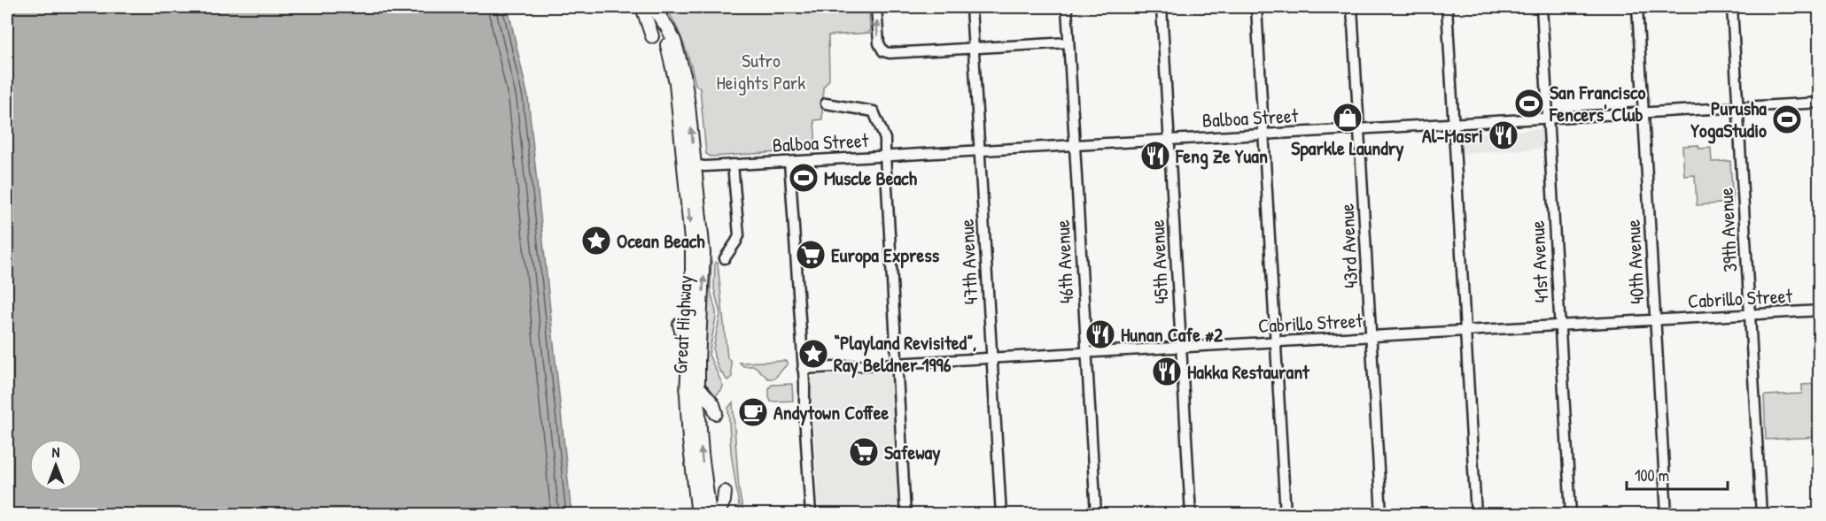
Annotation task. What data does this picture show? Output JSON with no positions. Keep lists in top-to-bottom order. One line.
{"streets":{"main road":["Great Highway"],"street":["Balboa Street","39th Avenue","43rd Avenue","47th Avenue","46th Avenue","45th Avenue","41st Avenue","40th Avenue","Cabrillo Street"]},"crossings":[["Balboa Street","39th Avenue"],["Balboa Street","43rd Avenue"],["Balboa Street","47th Avenue"],["Balboa Street","46th Avenue"],["Balboa Street","45th Avenue"],["Balboa Street","41st Avenue"],["Balboa Street","40th Avenue"],["Balboa Street","Great Highway"],["39th Avenue","Cabrillo Street"],["43rd Avenue","Cabrillo Street"],["47th Avenue","Cabrillo Street"],["46th Avenue","Cabrillo Street"],["45th Avenue","Cabrillo Street"],["41st Avenue","Cabrillo Street"],["40th Avenue","Cabrillo Street"]],"parks":["Sutro Heights Park"],"places":{"sports":["San Francisco Fencers' Club","Purusha YogaStudio","Muscle Beach"],"shop":["Sparkle Laundry"],"restaurant":["Al-Masri","Feng Ze Yuan","Hunan Cafe #2","Hakka Restaurant"],"place":["Ocean Beach","“Playland Revisited”, Ray Beldner 1996"],"supermarket":["Europa Express","Safeway"],"cafe":["Andytown Coffee"]},"scale_bar":"100 m","north":"top"}
